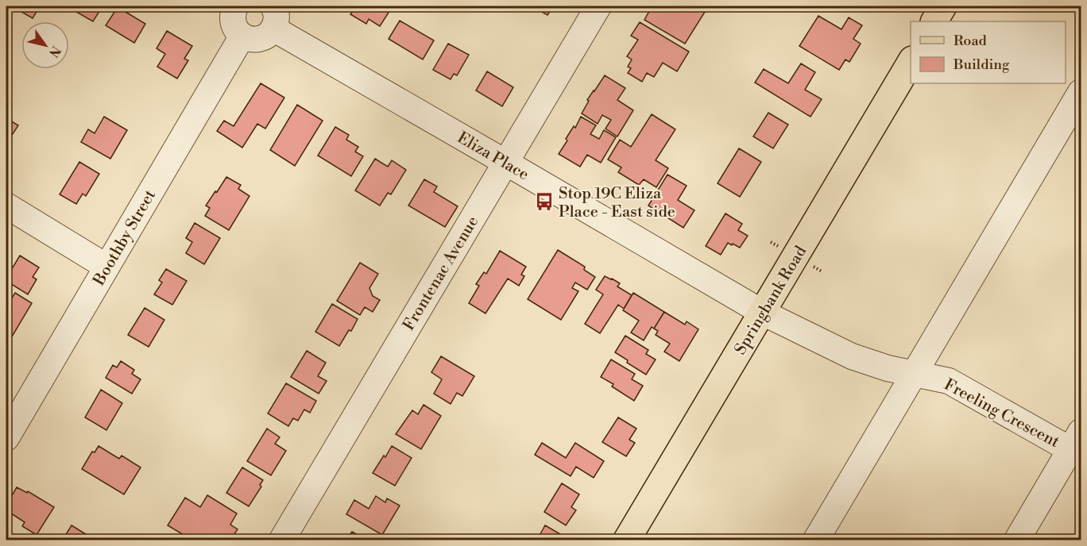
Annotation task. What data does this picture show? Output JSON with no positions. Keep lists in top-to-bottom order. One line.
{"streets":{"main road":["Springbank Road"],"street":["Eliza Place","Boothby Street","Frontenac Avenue","Freeling Crescent"]},"crossings":[["Eliza Place","Frontenac Avenue"],["Eliza Place","Springbank Road"],["Eliza Place","Freeling Crescent"],["Springbank Road","Freeling Crescent"]],"places":{"bus stop":["Stop 19C Eliza Place - East side"]},"legend":["Road","Building"],"north":"bottom right"}
